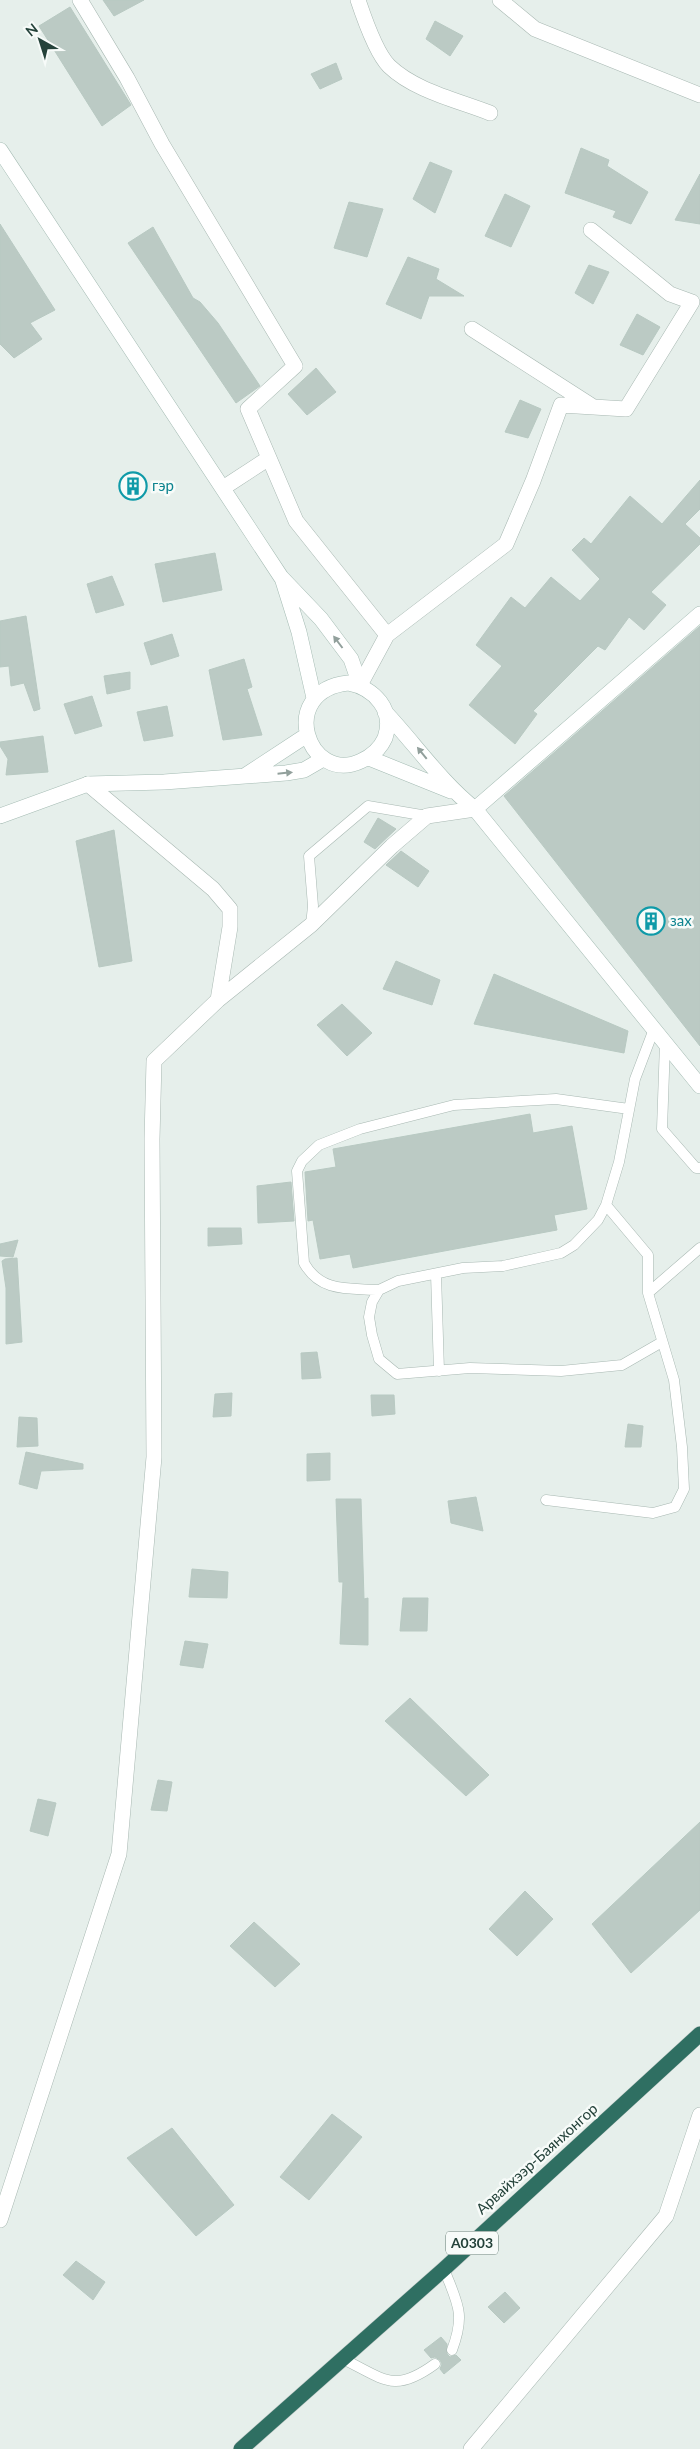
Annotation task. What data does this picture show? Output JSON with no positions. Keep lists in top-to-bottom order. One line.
{"streets":{"highway":["Арвайхээр-Баянхонгор","A0303"]},"places":{"building":["гэр","зах"]},"north":"top left"}
